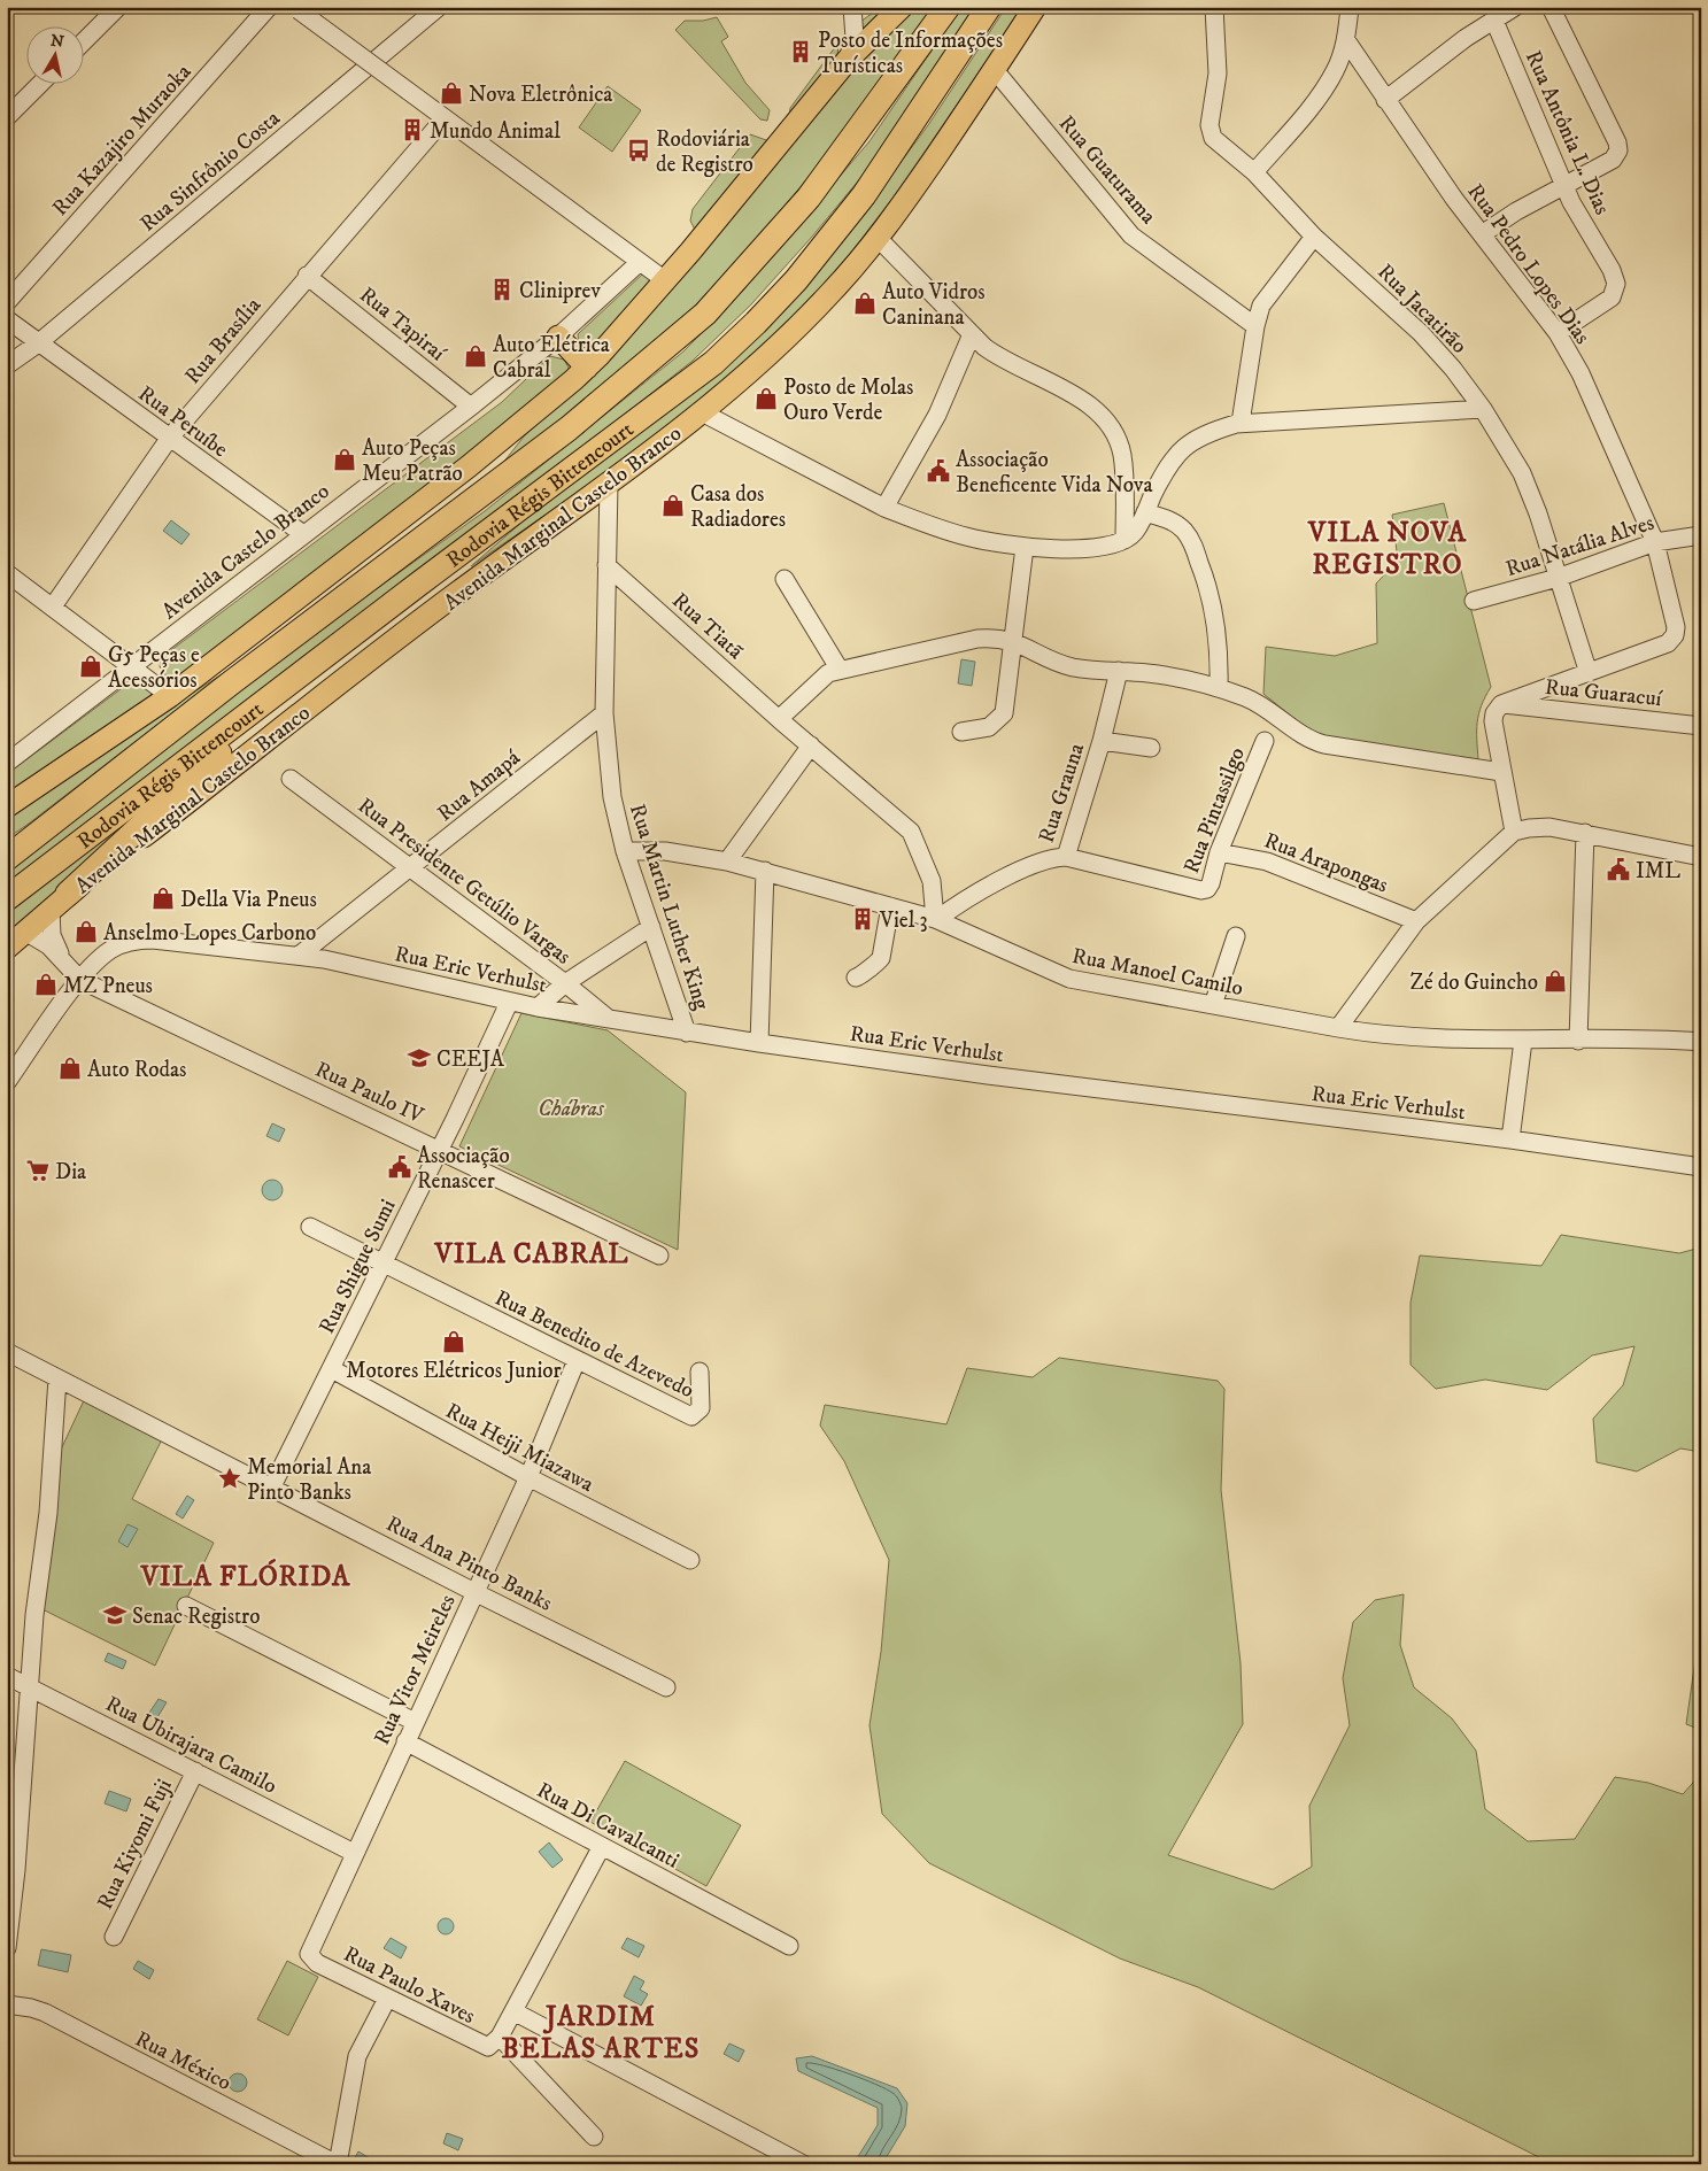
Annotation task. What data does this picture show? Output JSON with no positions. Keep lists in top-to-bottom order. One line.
{"streets":{"highway":["Rodovia Régis Bittencourt"],"main road":["Avenida Marginal Castelo Branco"],"street":["Rua Antônia L. Dias","Rua Kazajiro Muraoka","Rua Guaturama","Rua Sinfrônio Costa","Rua Pedro Lopes Dias","Rua Jacatirão","Rua Tapiraí","Rua Brasília","Rua Peruíbe","Rua Natália Alves","Avenida Castelo Branco","Rua Tiatã","Rua Guaracuí","Rua Amapá","Rua Grauna","Rua Pintassilgo","Rua Arapongas","Rua Presidente Getúlio Vargas","Rua Martin Luther King","Rua Eric Verhulst","Rua Manoel Camilo","Rua Paulo IV","Rua Shigue Sumi","Rua Benedito de Azevedo","Rua Heiji Miazawa","Rua Ana Pinto Banks","Rua Vitor Meireles","Rua Ubirajara Camilo","Rua Di Cavalcanti","Rua Kiyomi Fuji","Rua Paulo Xaves","Rua México"]},"crossings":[["Rua Antônia L. Dias","Rua Pedro Lopes Dias"],["Rua Guaturama","Avenida Marginal Castelo Branco"],["Rua Sinfrônio Costa","Rua Peruíbe"],["Rua Pedro Lopes Dias","Rua Jacatirão"],["Rua Pedro Lopes Dias","Rua Natália Alves"],["Rua Jacatirão","Rua Natália Alves"],["Rua Tapiraí","Rua Brasília"],["Rua Tapiraí","Avenida Castelo Branco"],["Rua Brasília","Rua Peruíbe"],["Rua Peruíbe","Avenida Castelo Branco"],["Avenida Marginal Castelo Branco","Rua Martin Luther King"],["Avenida Marginal Castelo Branco","Rua Paulo IV"],["Rua Tiatã","Rua Martin Luther King"],["Rua Amapá","Rua Presidente Getúlio Vargas"],["Rua Amapá","Rua Martin Luther King"],["Rua Amapá","Rua Eric Verhulst"],["Rua Grauna","Rua Pintassilgo"],["Rua Grauna","Rua Manoel Camilo"],["Rua Pintassilgo","Rua Arapongas"],["Rua Presidente Getúlio Vargas","Rua Eric Verhulst"],["Rua Martin Luther King","Rua Eric Verhulst"],["Rua Martin Luther King","Rua Manoel Camilo"],["Rua Eric Verhulst","Rua Paulo IV"],["Rua Eric Verhulst","Rua Shigue Sumi"],["Rua Paulo IV","Rua Shigue Sumi"],["Rua Shigue Sumi","Rua Benedito de Azevedo"],["Rua Shigue Sumi","Rua Heiji Miazawa"],["Rua Shigue Sumi","Rua Ana Pinto Banks"],["Rua Benedito de Azevedo","Rua Vitor Meireles"],["Rua Heiji Miazawa","Rua Vitor Meireles"],["Rua Ana Pinto Banks","Rua Vitor Meireles"],["Rua Vitor Meireles","Rua Ubirajara Camilo"],["Rua Vitor Meireles","Rua Di Cavalcanti"],["Rua Vitor Meireles","Rua Paulo Xaves"],["Rua Ubirajara Camilo","Rua Kiyomi Fuji"]],"districts":["VILA NOVA REGISTRO","VILA CABRAL","VILA FLÓRIDA","JARDIM BELAS ARTES"],"parks":["Chábras"],"places":{"building":["Posto de Informações Turísticas","Mundo Animal","Cliniprev","Viel 3"],"shop":["Nova Eletrônica","Auto Vidros Caninana","Auto Elétrica Cabral","Posto de Molas Ouro Verde","Auto Peças Meu Patrão","Casa dos Radiadores","G5 Peças e Acessórios","Della Via Pneus","Anselmo Lopes Carbono","Zé do Guincho","MZ Pneus","Auto Rodas","Motores Elétricos Junior"],"bus stop":["Rodoviária de Registro"],"public building":["Associação Beneficente Vida Nova","IML","Associação Renascer"],"school or university":["CEEJA","Senac Registro"],"supermarket":["Dia"],"place":["Memorial Ana Pinto Banks"]},"north":"top"}
